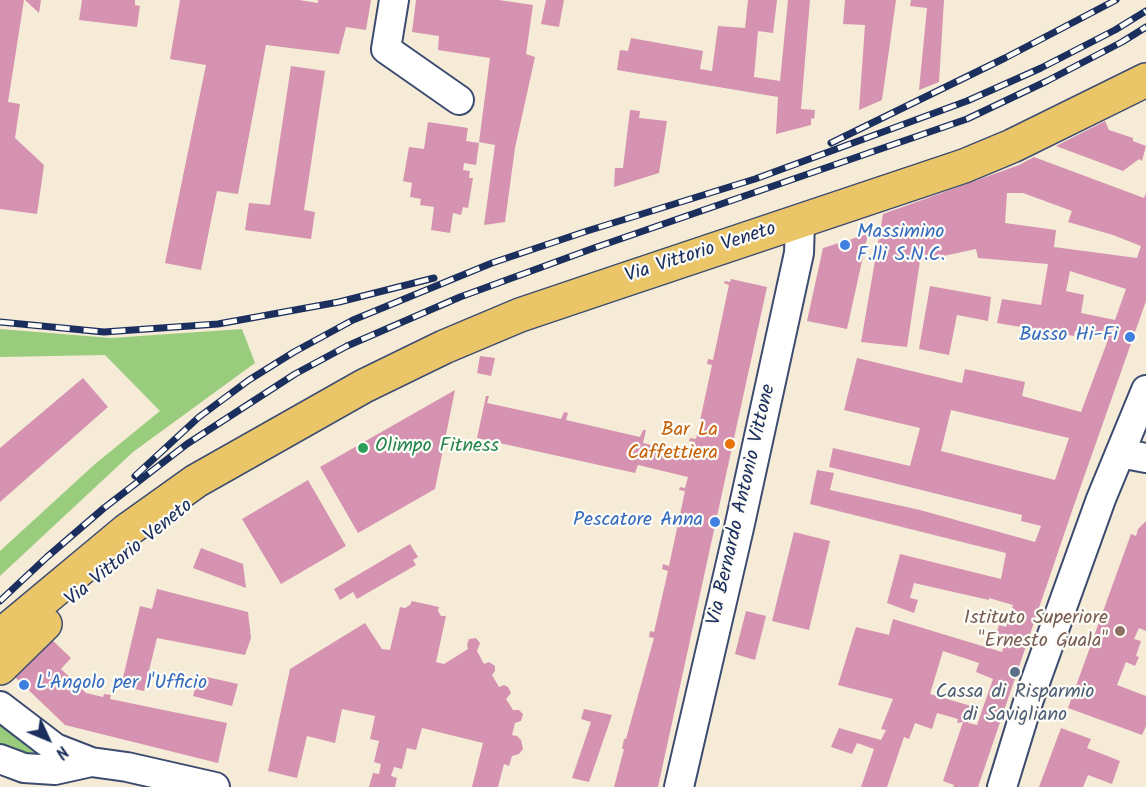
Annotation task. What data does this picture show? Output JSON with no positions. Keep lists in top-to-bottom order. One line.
{"streets":{"main road":["Via Vittorio Veneto"],"street":["Via Bernardo Antonio Vittone"]},"crossings":[["Via Vittorio Veneto","Via Bernardo Antonio Vittone"]],"places":["Massimino F.lli S.N.C.","Busso Hi-Fi","Bar La Caffettiera","Olimpo Fitness","Pescatore Anna","Istituto Superiore \"Ernesto Guala\"","Cassa di Risparmio di Savigliano","L'Angolo per l'Ufficio"],"north":"bottom right"}
